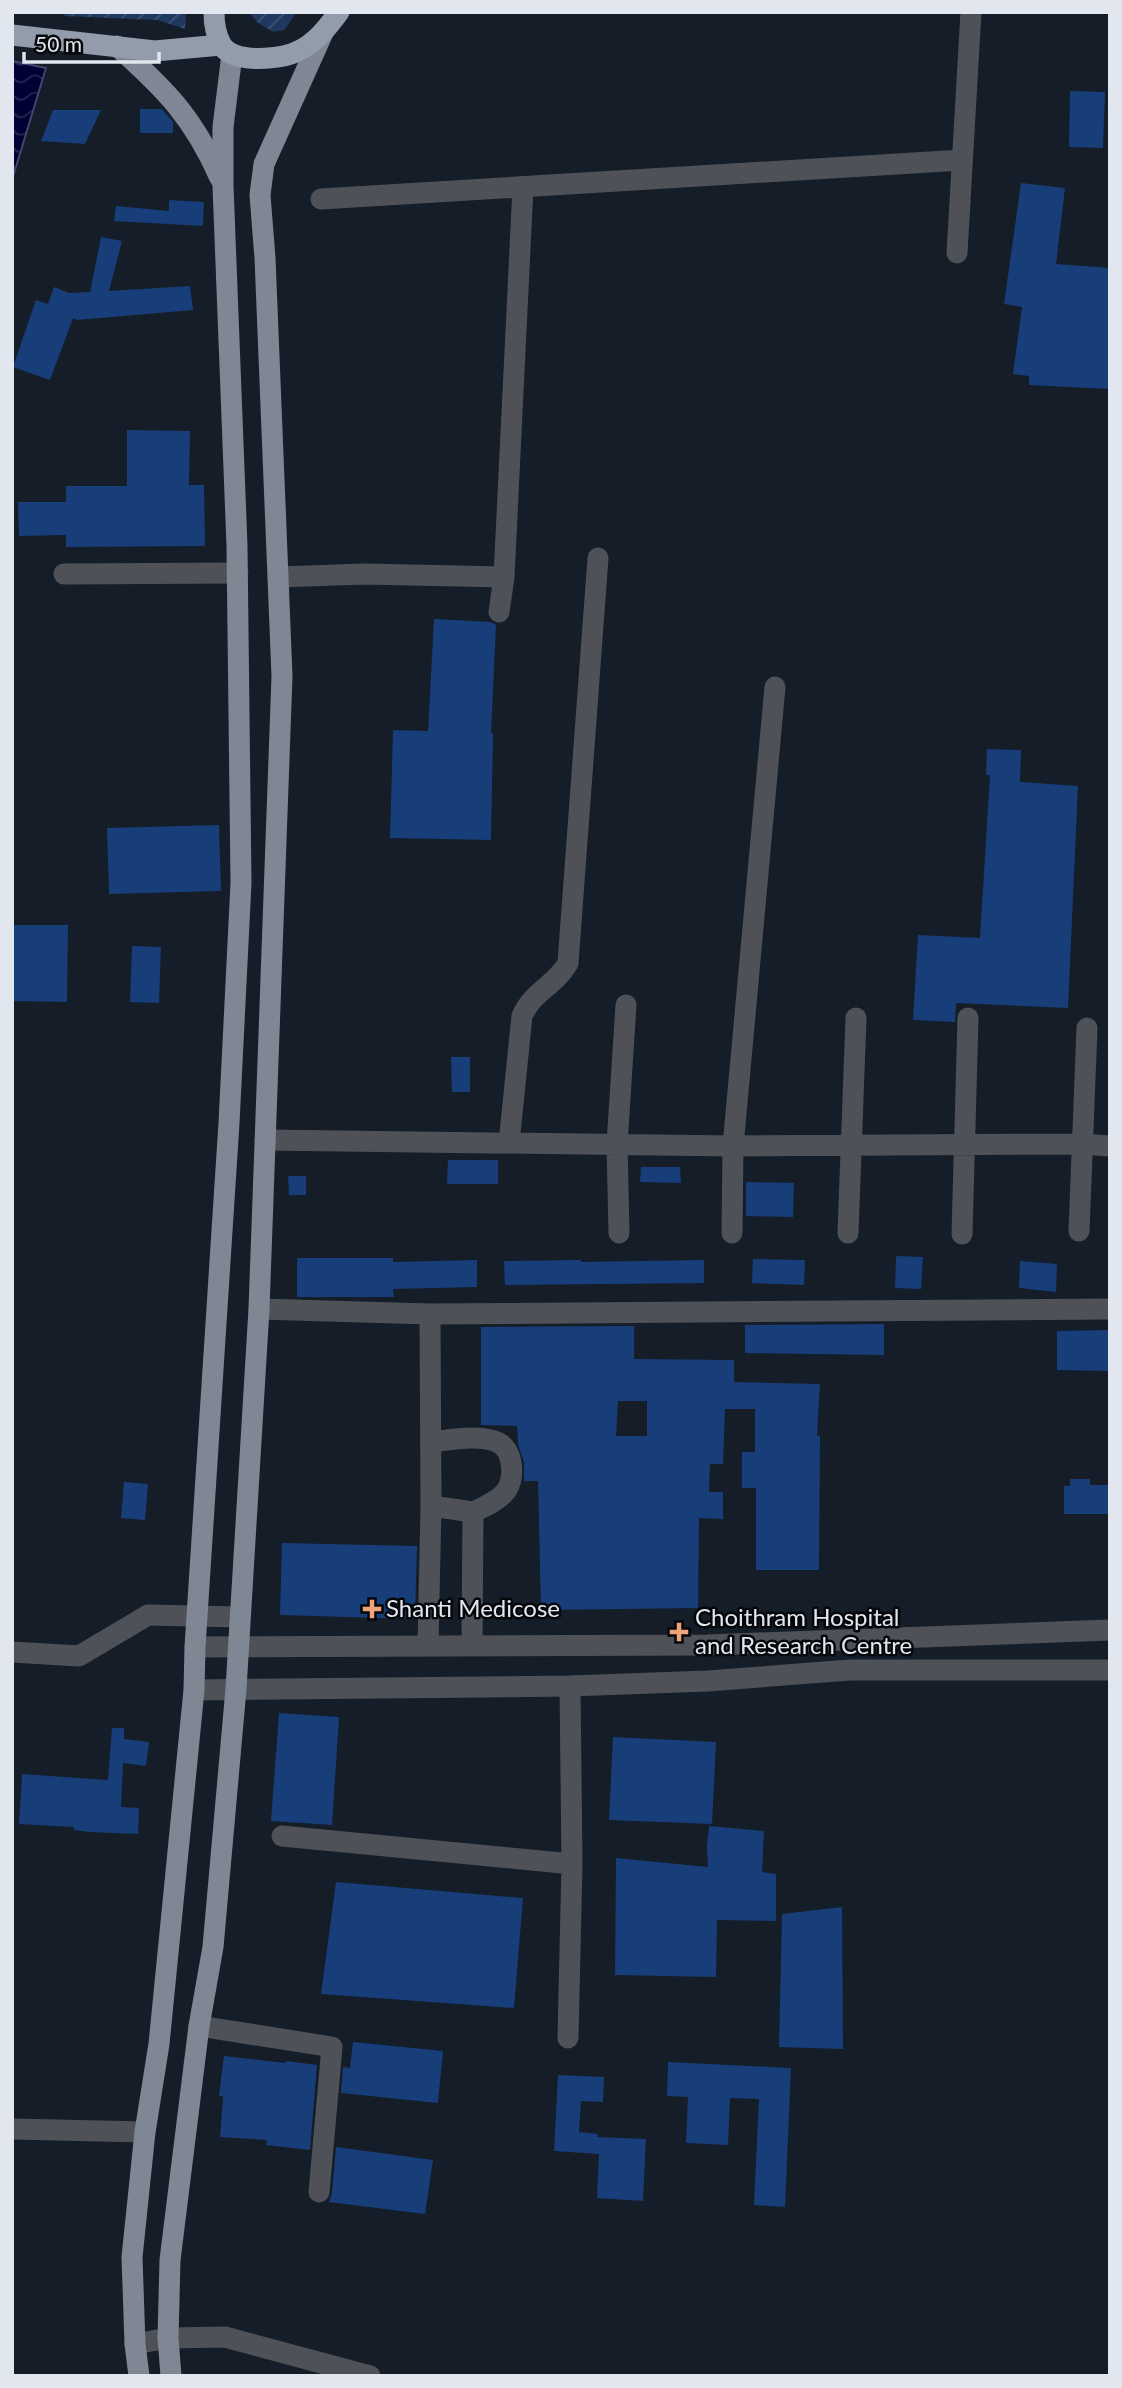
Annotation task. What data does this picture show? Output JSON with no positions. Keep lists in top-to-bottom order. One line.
{"places":{"health":["Shanti Medicose","Choithram Hospital and Research Centre"]},"scale_bar":"50 m"}
